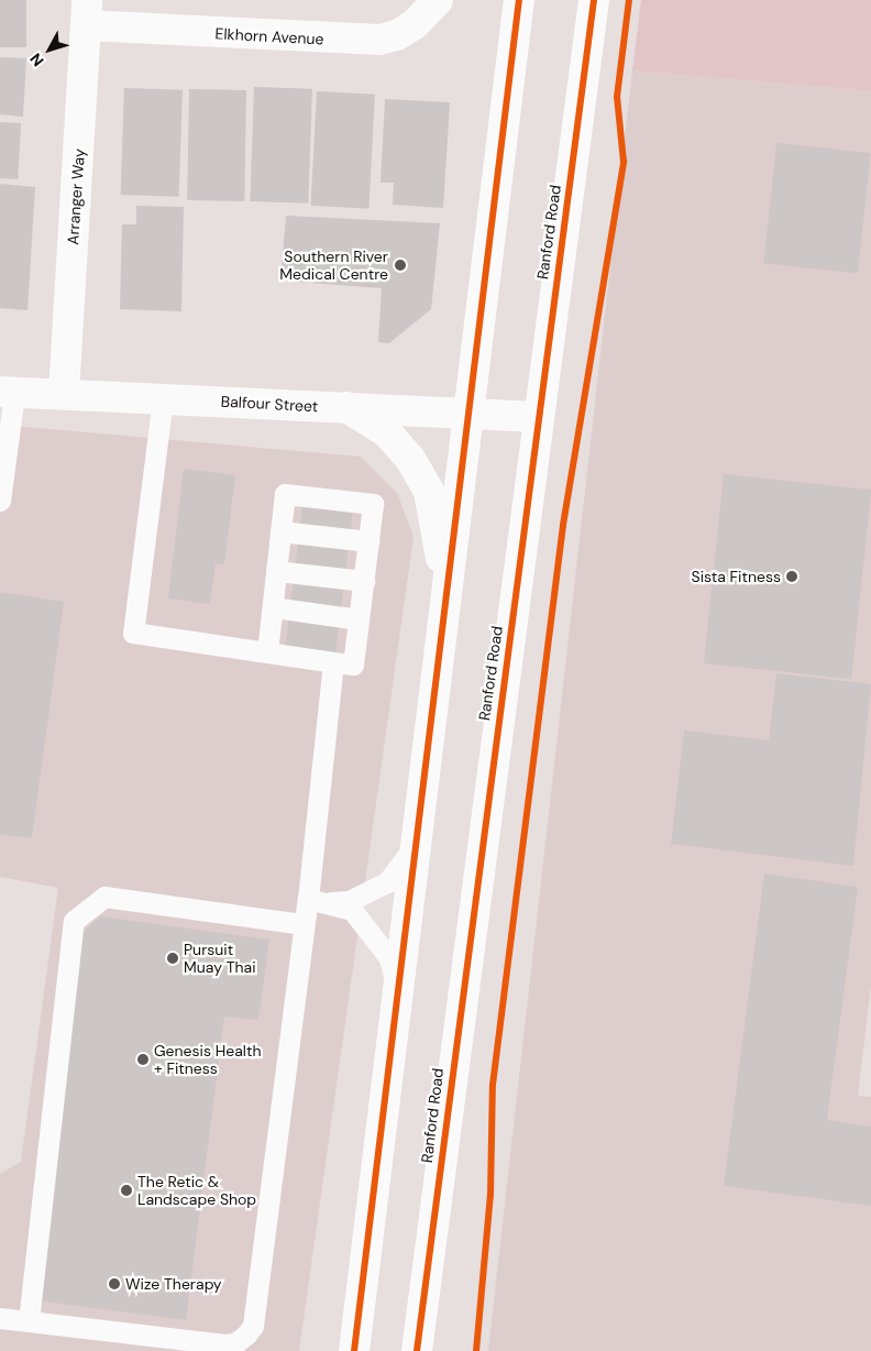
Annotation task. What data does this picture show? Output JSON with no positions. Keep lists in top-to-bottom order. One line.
{"streets":{"main road":["Elkhorn Avenue","Arranger Way","Ranford Road","Balfour Street"]},"crossings":[["Elkhorn Avenue","Arranger Way"],["Arranger Way","Balfour Street"],["Ranford Road","Balfour Street"]],"places":["Southern River Medical Centre","Sista Fitness","Pursuit Muay Thai","Genesis Health + Fitness","The Retic & Landscape Shop","Wize Therapy"],"north":"bottom left"}
